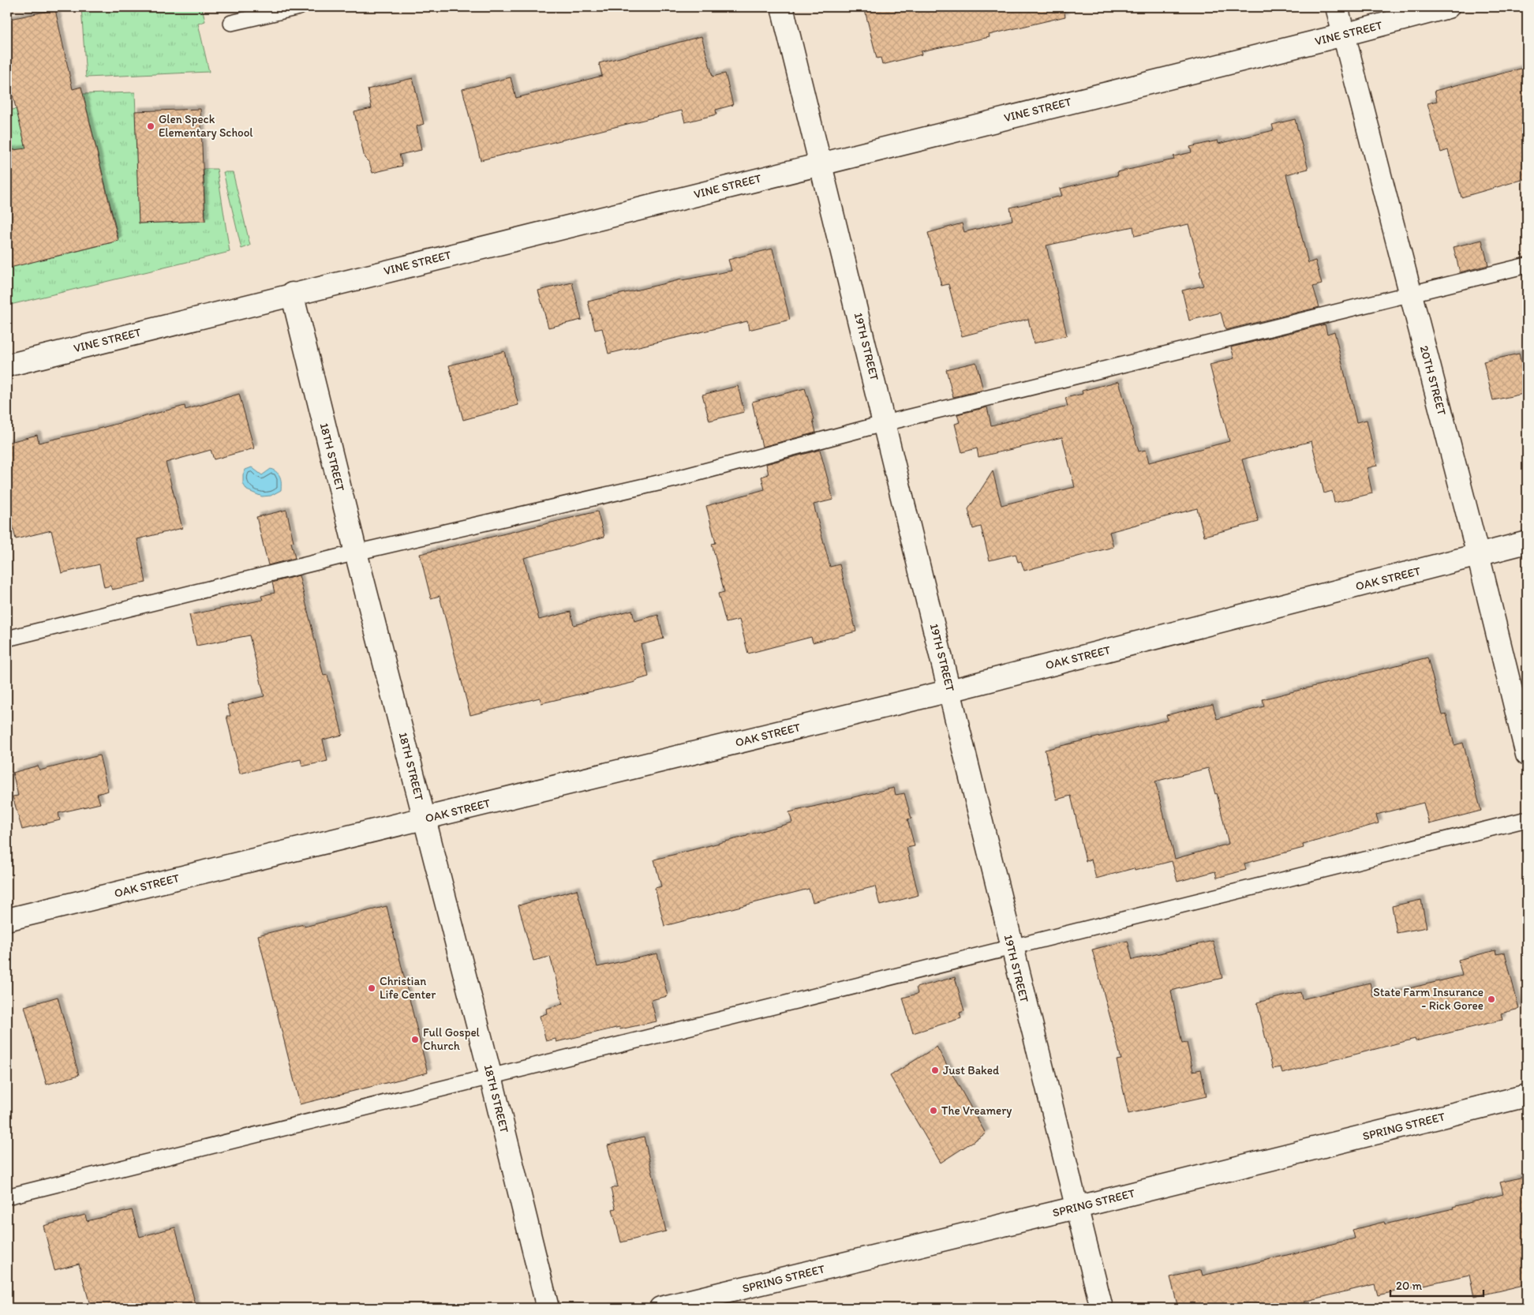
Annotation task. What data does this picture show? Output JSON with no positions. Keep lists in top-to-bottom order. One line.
{"streets":{"street":["VINE STREET","19TH STREET","20TH STREET","18TH STREET","OAK STREET","SPRING STREET"]},"crossings":[["VINE STREET","19TH STREET"],["VINE STREET","20TH STREET"],["VINE STREET","18TH STREET"],["19TH STREET","OAK STREET"],["19TH STREET","SPRING STREET"],["20TH STREET","OAK STREET"],["18TH STREET","OAK STREET"]],"places":["Glen Speck Elementary School","Christian Life Center","State Farm Insurance - Rick Goree","Full Gospel Church","Just Baked","The Vreamery"],"scale_bar":"20 m"}
